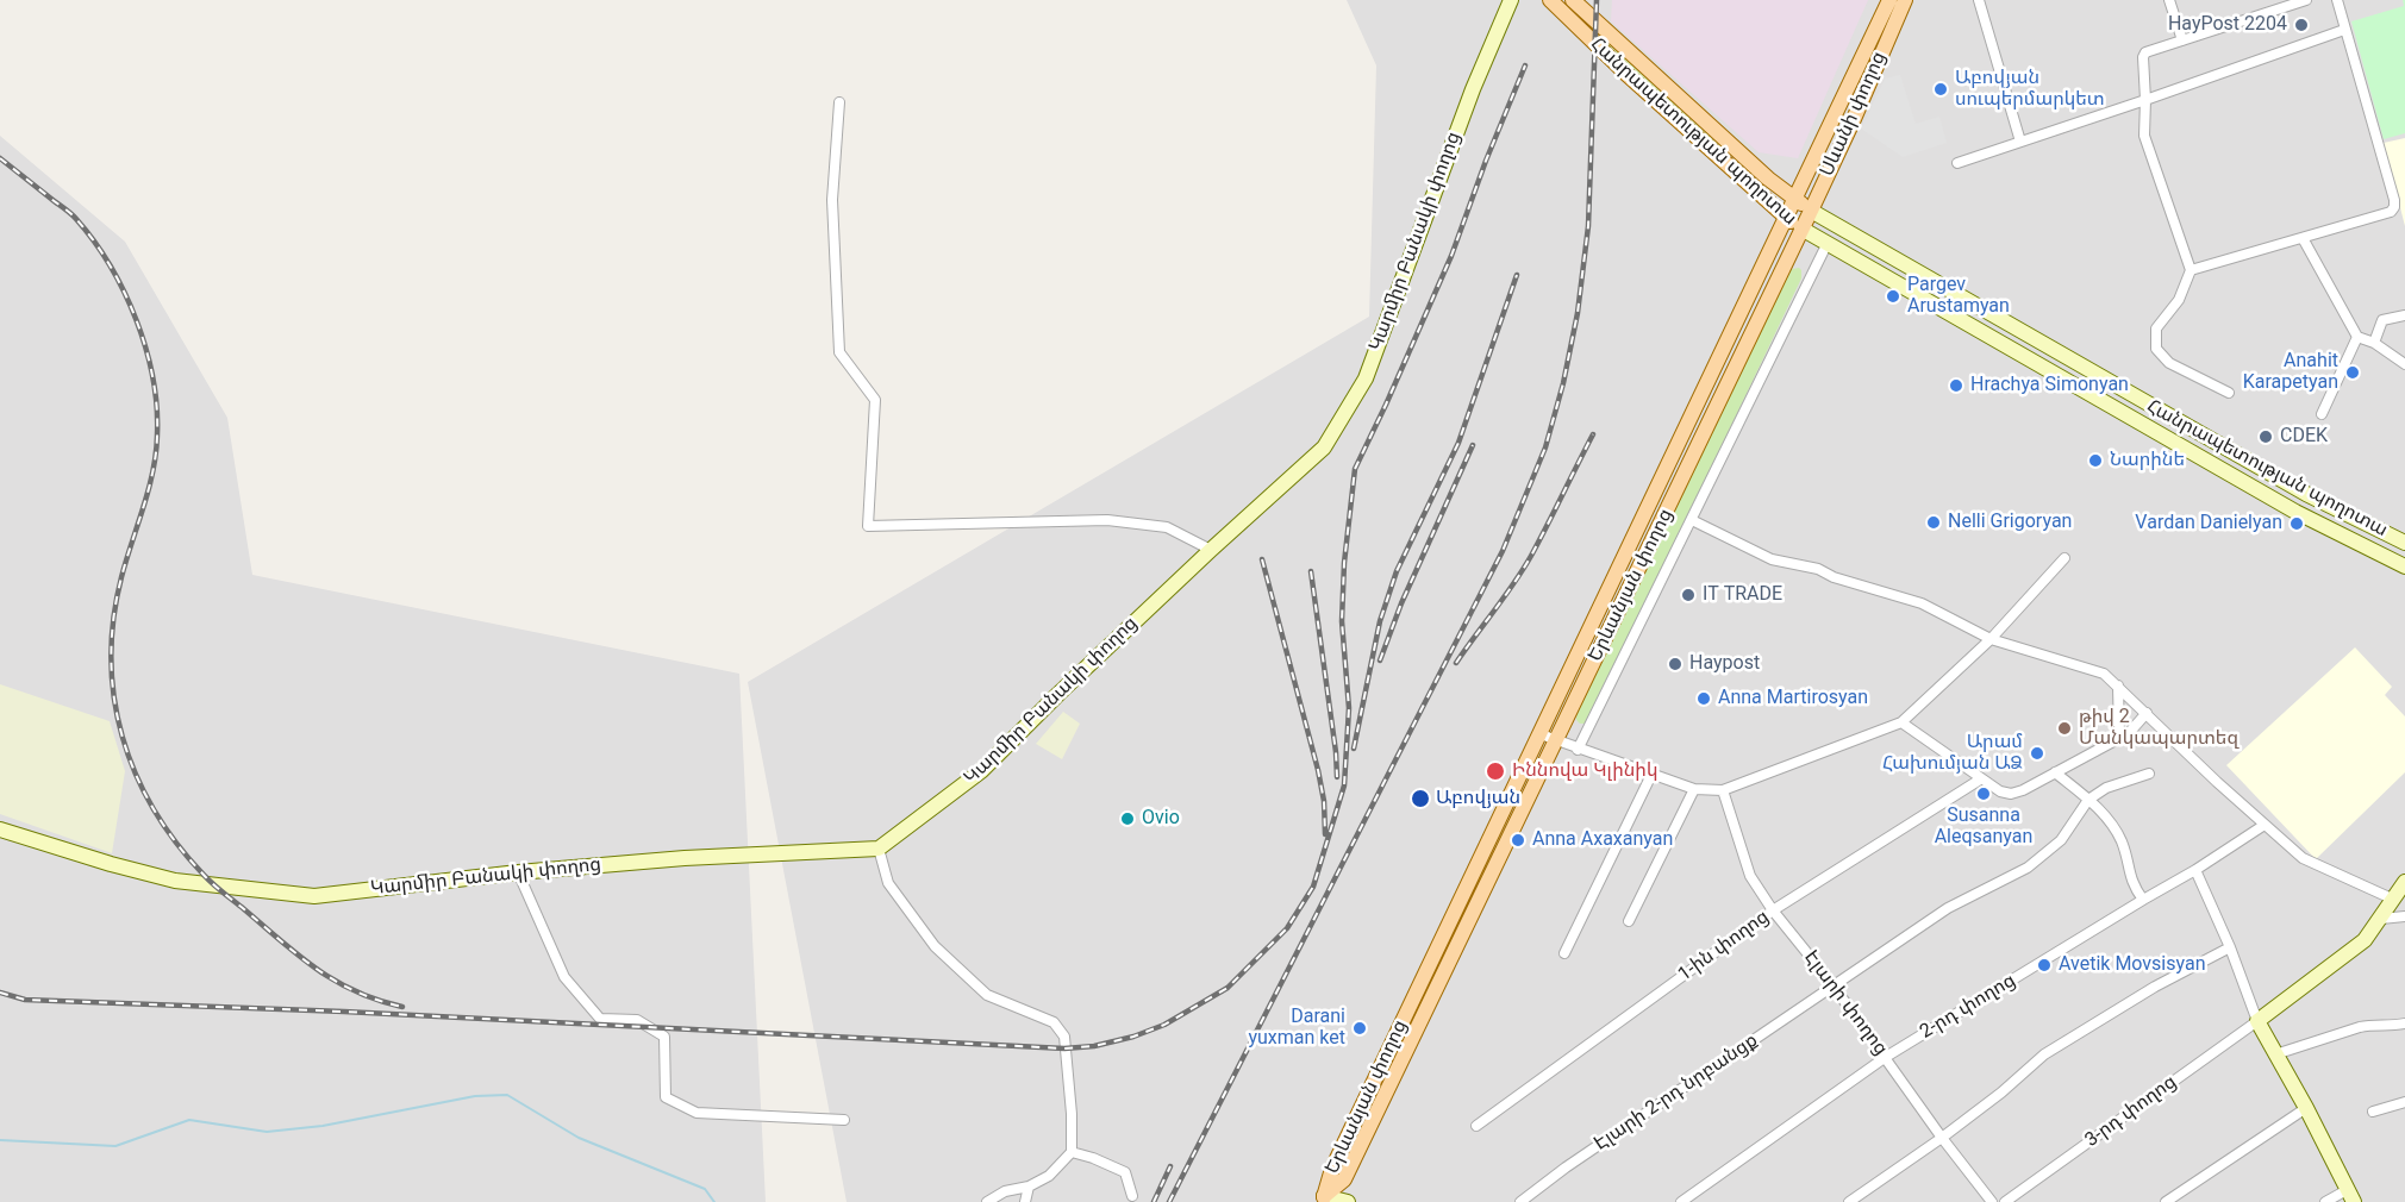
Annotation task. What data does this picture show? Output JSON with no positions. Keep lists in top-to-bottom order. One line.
{"streets":{"main road":["Սևանի փողոց","Հանրապետության պողոտա","Երևանյան փողոց"],"street":["Կարմիր Բանակի փողոց","1-ին փողոց","Էլարի փողոց","2-րդ փողոց","Էլարի 2-րդ նրբանցք","3-րդ փողոց"]},"crossings":[["Սևանի փողոց","Հանրապետության պողոտա"],["Սևանի փողոց","Երևանյան փողոց"],["Հանրապետության պողոտա","Երևանյան փողոց"],["1-ին փողոց","Էլարի փողոց"],["Էլարի փողոց","2-րդ փողոց"],["Էլարի փողոց","Էլարի 2-րդ նրբանցք"]],"places":["HayPost 2204","Աբովյան սուպերմարկետ","Pargev Arustamyan","Anahit Karapetyan","Hrachya Simonyan","CDEK","Նարինե","Nelli Grigoryan","Vardan Danielyan","IT TRADE","Haypost","Anna Martirosyan","թիվ 2 Մանկապարտեզ","Արամ Հախումյան ԱՁ","Իննովա Կլինիկ","Susanna Aleqsanyan","Աբովյան","Ovio","Anna Axaxanyan","Avetik Movsisyan","Darani yuxman ket"]}
